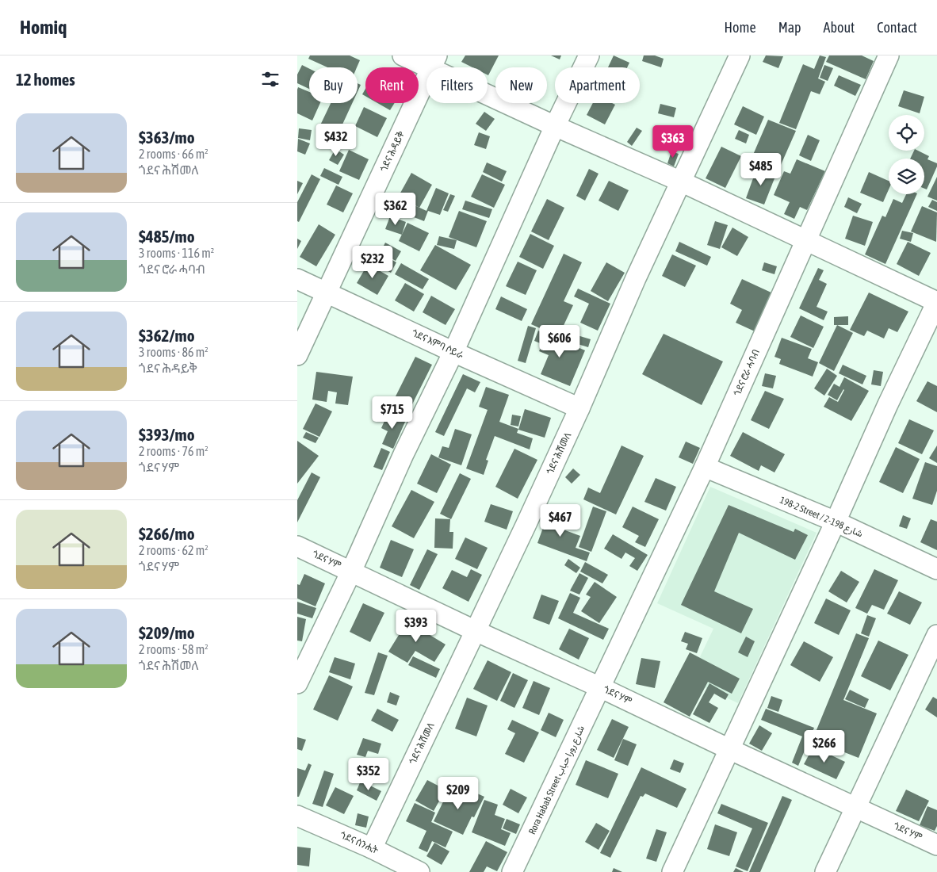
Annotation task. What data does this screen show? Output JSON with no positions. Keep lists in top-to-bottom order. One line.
{"streets":{"street":["ጎደና ሕዳይቅ","ጎደና እምባ ሶይራ","ጎደና ሮራ ሓባብ","ጎደና ሕሽመለ","198-2 Street / شارع 198-2","ጎደና ሃም","Rora Habab Street شارع رورا حباب","ጎደና ሰንሒት"]},"crossings":[["ጎደና ሕዳይቅ","ጎደና እምባ ሶይራ"],["ጎደና እምባ ሶይራ","ጎደና ሕሽመለ"],["ጎደና ሮራ ሓባብ","198-2 Street / شارع 198-2"],["ጎደና ሮራ ሓባብ","ጎደና ሃም"],["ጎደና ሮራ ሓባብ","Rora Habab Street شارع رورا حباب"],["ጎደና ሕሽመለ","ጎደና ሃም"],["ጎደና ሕሽመለ","ጎደና ሰንሒት"],["ጎደና ሃም","Rora Habab Street شارع رورا حباب"]],"page":{"header":"Homiq","nav":["Home","Map","About","Contact"],"heading":"12 homes","chip":["Buy","Rent","Filters","New","Apartment"],"list":[{"name":"$363/mo","note":"2 rooms · 66 m² · ጎደና ሕሽመለ"},{"name":"$485/mo","note":"3 rooms · 116 m² · ጎደና ሮራ ሓባብ"},{"name":"$362/mo","note":"3 rooms · 86 m² · ጎደና ሕዳይቅ"},{"name":"$393/mo","note":"2 rooms · 76 m² · ጎደና ሃም"},{"name":"$266/mo","note":"2 rooms · 62 m² · ጎደና ሃም"},{"name":"$209/mo","note":"2 rooms · 58 m² · ጎደና ሕሽመለ"}],"price":["$432","$363","$485","$362","$232","$606","$715","$467","$393","$266","$352","$209"]}}
